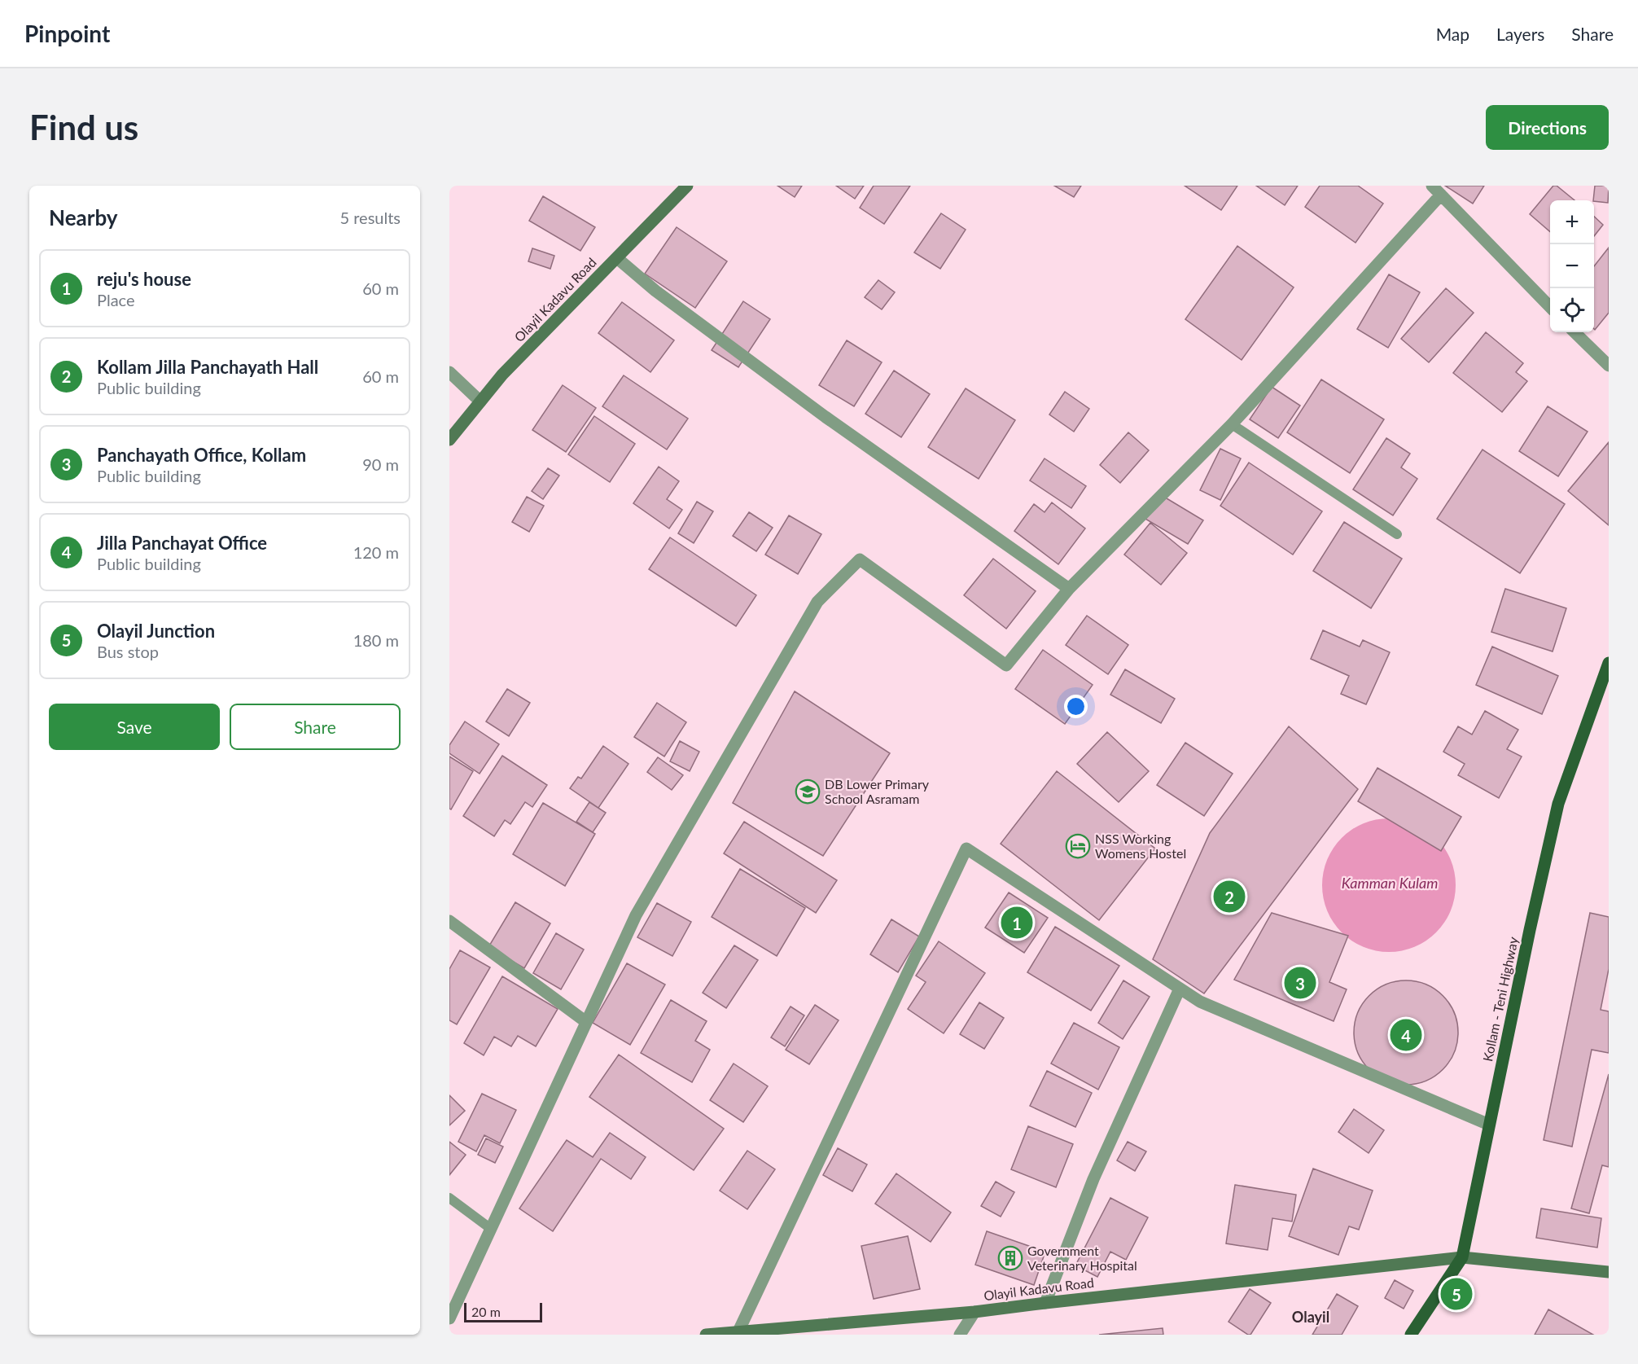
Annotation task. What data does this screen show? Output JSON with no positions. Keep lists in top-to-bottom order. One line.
{"streets":{"main road":["Kollam - Teni Highway"],"street":["Olayil Kadavu Road"]},"crossings":[["Olayil Kadavu Road","Kollam - Teni Highway"]],"districts":["Olayil"],"water":["Kamman Kulam"],"places":{"school or university":["DB Lower Primary School Asramam"],"hotel":["NSS Working Womens Hostel"],"building":["Government Veterinary Hospital"]},"scale_bar":"20 m","page":{"header":"Pinpoint","nav":["Map","Layers","Share"],"buttons":["Directions",["Save","Share"]],"title":"Find us","heading":["Nearby","5 results"],"map_buttons":["+","−"],"list":[{"mark":"1","name":"reju's house","note":"Place","value":"60 m"},{"mark":"2","name":"Kollam Jilla Panchayath Hall","note":"Public building","value":"60 m"},{"mark":"3","name":"Panchayath Office, Kollam","note":"Public building","value":"90 m"},{"mark":"4","name":"Jilla Panchayat Office","note":"Public building","value":"120 m"},{"mark":"5","name":"Olayil Junction","note":"Bus stop","value":"180 m"}],"pins":["2","1","3","4","5"],"scale":"20 m"}}
